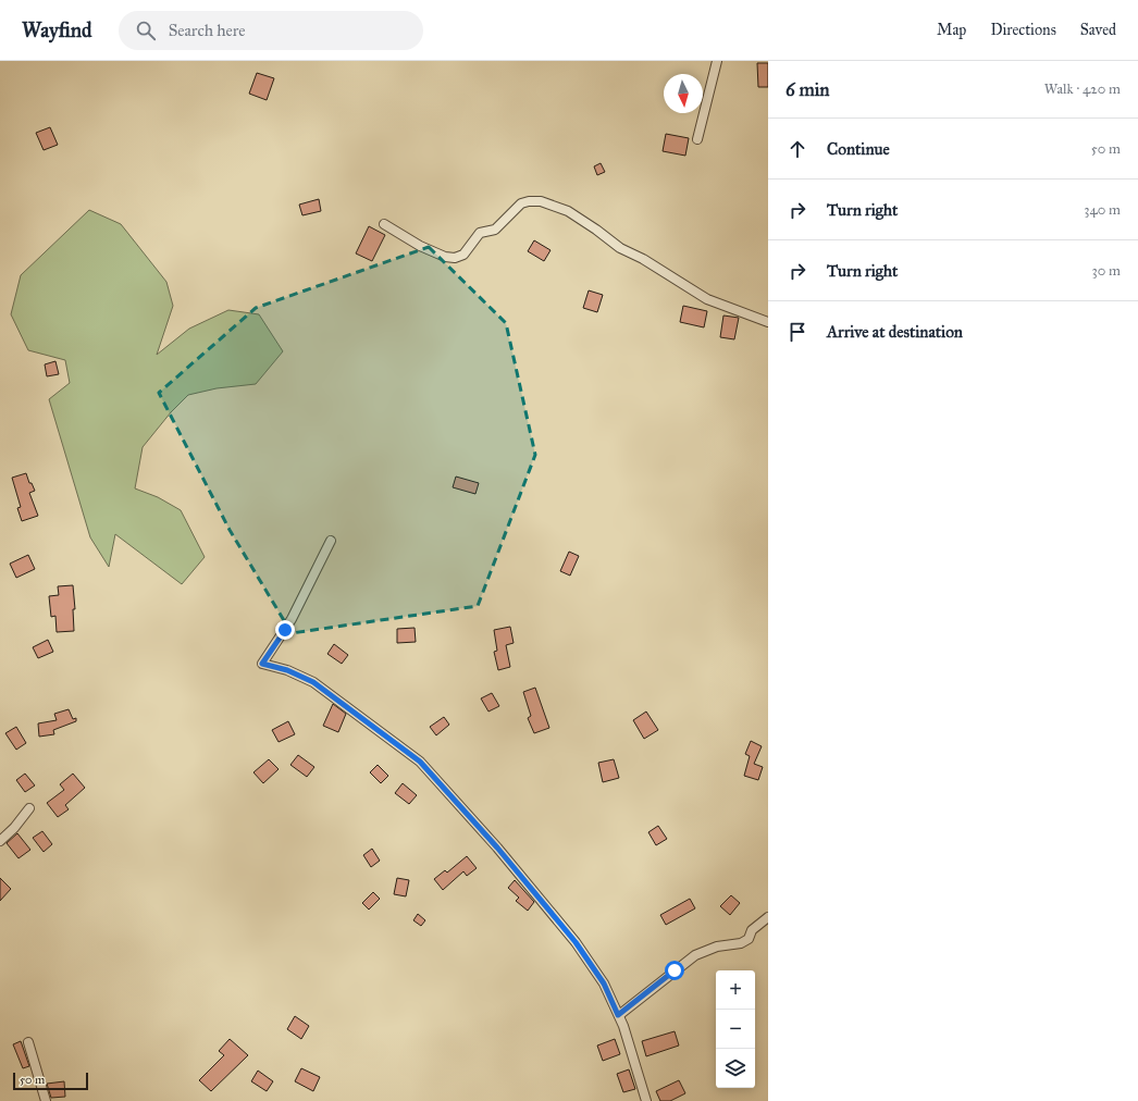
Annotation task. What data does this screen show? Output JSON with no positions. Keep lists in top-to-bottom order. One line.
{"scale_bar":"50 m","north":"bottom","page":{"header":"Wayfind","search":"Search here","nav":["Map","Directions","Saved"],"heading":["6 min","Walk · 420 m"],"list":[["Continue","50 m"],["Turn right","340 m"],["Turn right","30 m"],"Arrive at destination"],"map_buttons":["+","−"],"scale":"50 m"}}
